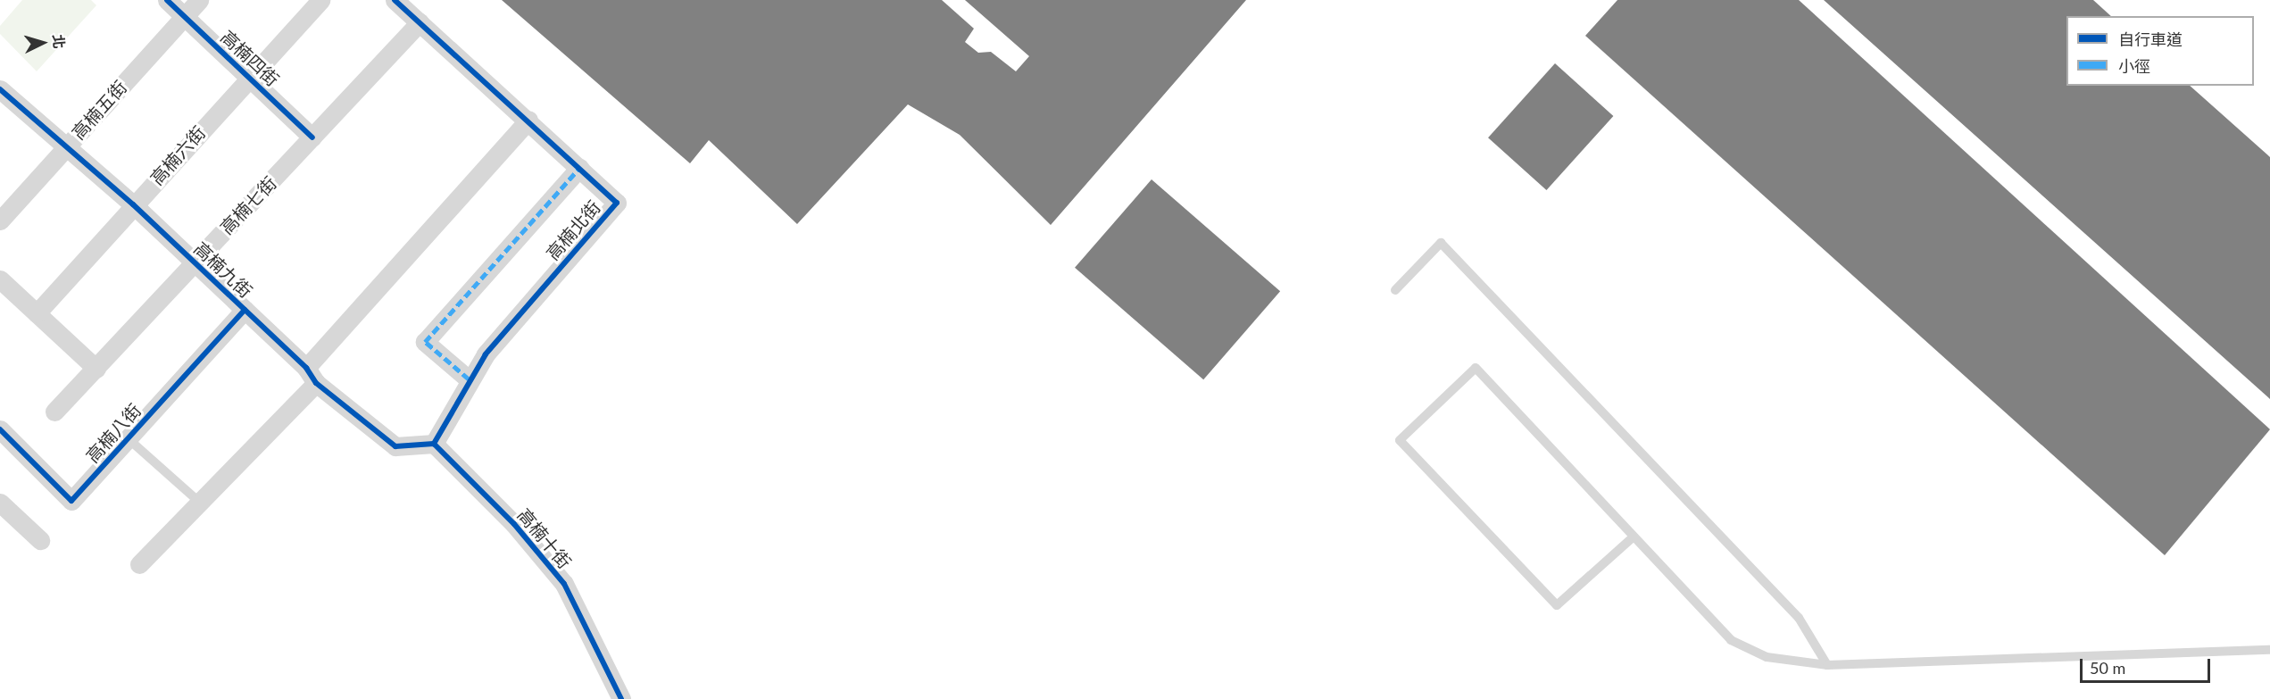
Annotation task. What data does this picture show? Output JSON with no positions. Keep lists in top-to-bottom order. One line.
{"streets":{"street":["高楠四街","高楠五街","高楠六街","高楠七街","高楠北街","高楠九街","高楠八街","高楠十街"]},"crossings":[["高楠四街","高楠五街"],["高楠四街","高楠六街"],["高楠四街","高楠七街"],["高楠五街","高楠九街"],["高楠六街","高楠九街"],["高楠七街","高楠北街"],["高楠七街","高楠九街"],["高楠北街","高楠九街"],["高楠北街","高楠十街"],["高楠九街","高楠八街"],["高楠九街","高楠十街"]],"legend":["自行車道","小徑"],"scale_bar":"50 m","north":"right"}
